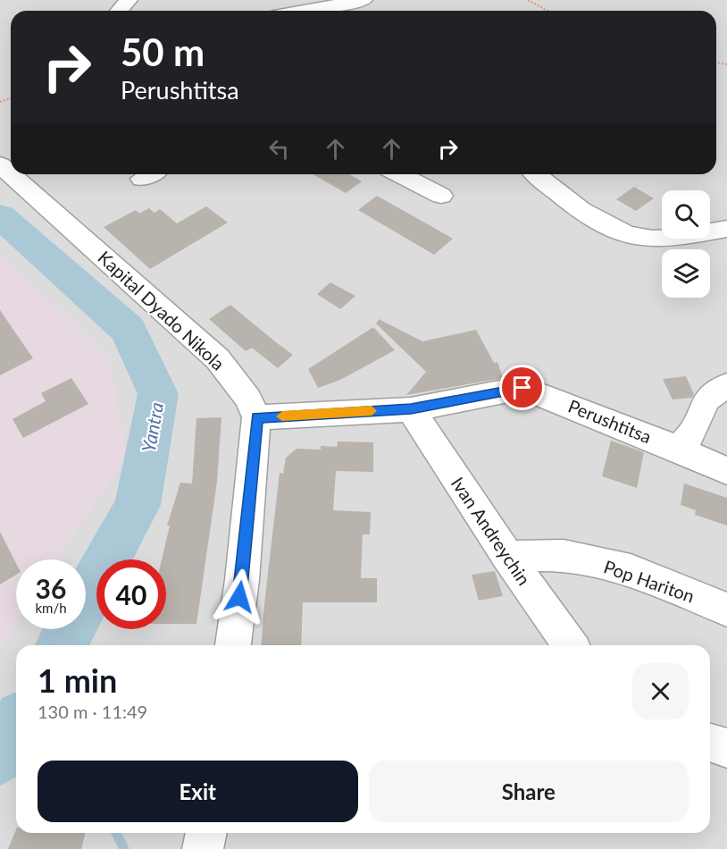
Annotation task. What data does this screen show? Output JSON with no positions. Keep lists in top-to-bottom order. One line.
{"streets":{"street":["Kapital Dyado Nikola","Perushtitsa","Ivan Andreychin","Pop Hariton"]},"crossings":[["Kapital Dyado Nikola","Perushtitsa"],["Perushtitsa","Ivan Andreychin"],["Ivan Andreychin","Pop Hariton"]],"water":["Yantra"],"page":{"turn":["50 m","Perushtitsa"],"speed":"36 km/h","limit":"40","heading":["1 min","130 m · 11:49"],"buttons":["Exit","Share"]}}
